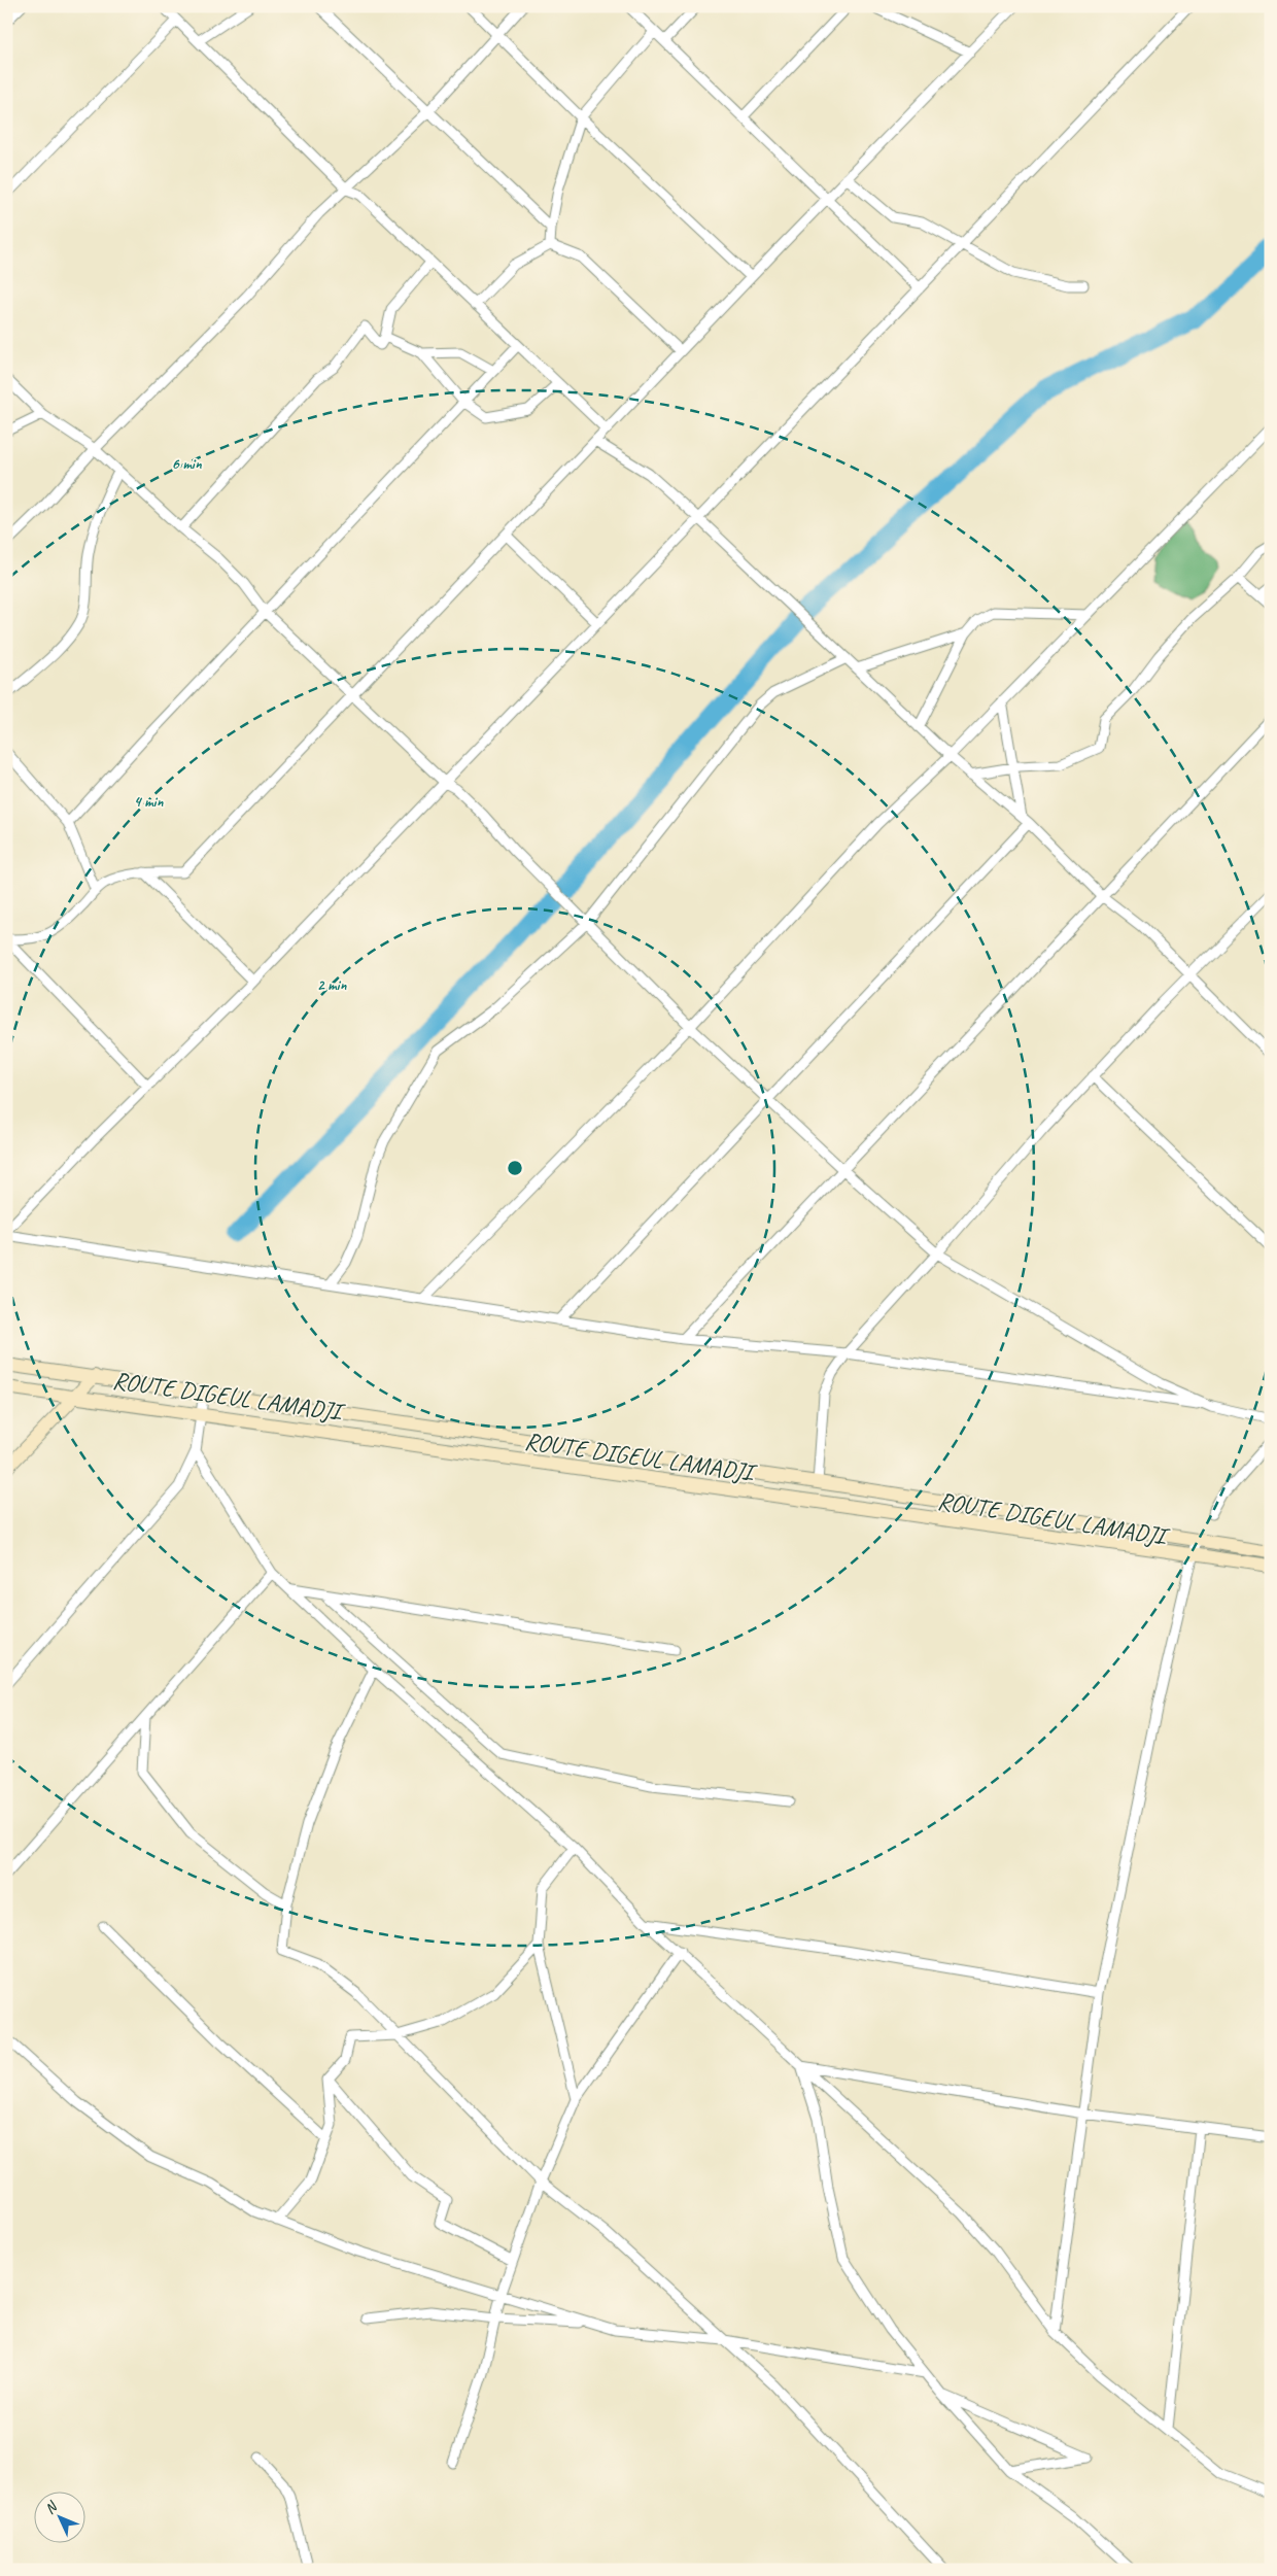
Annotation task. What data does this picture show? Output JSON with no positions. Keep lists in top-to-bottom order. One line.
{"streets":{"main road":["ROUTE DIGEUL LAMADJI"]},"north":"top left","rings":["6 min","4 min","2 min"]}
